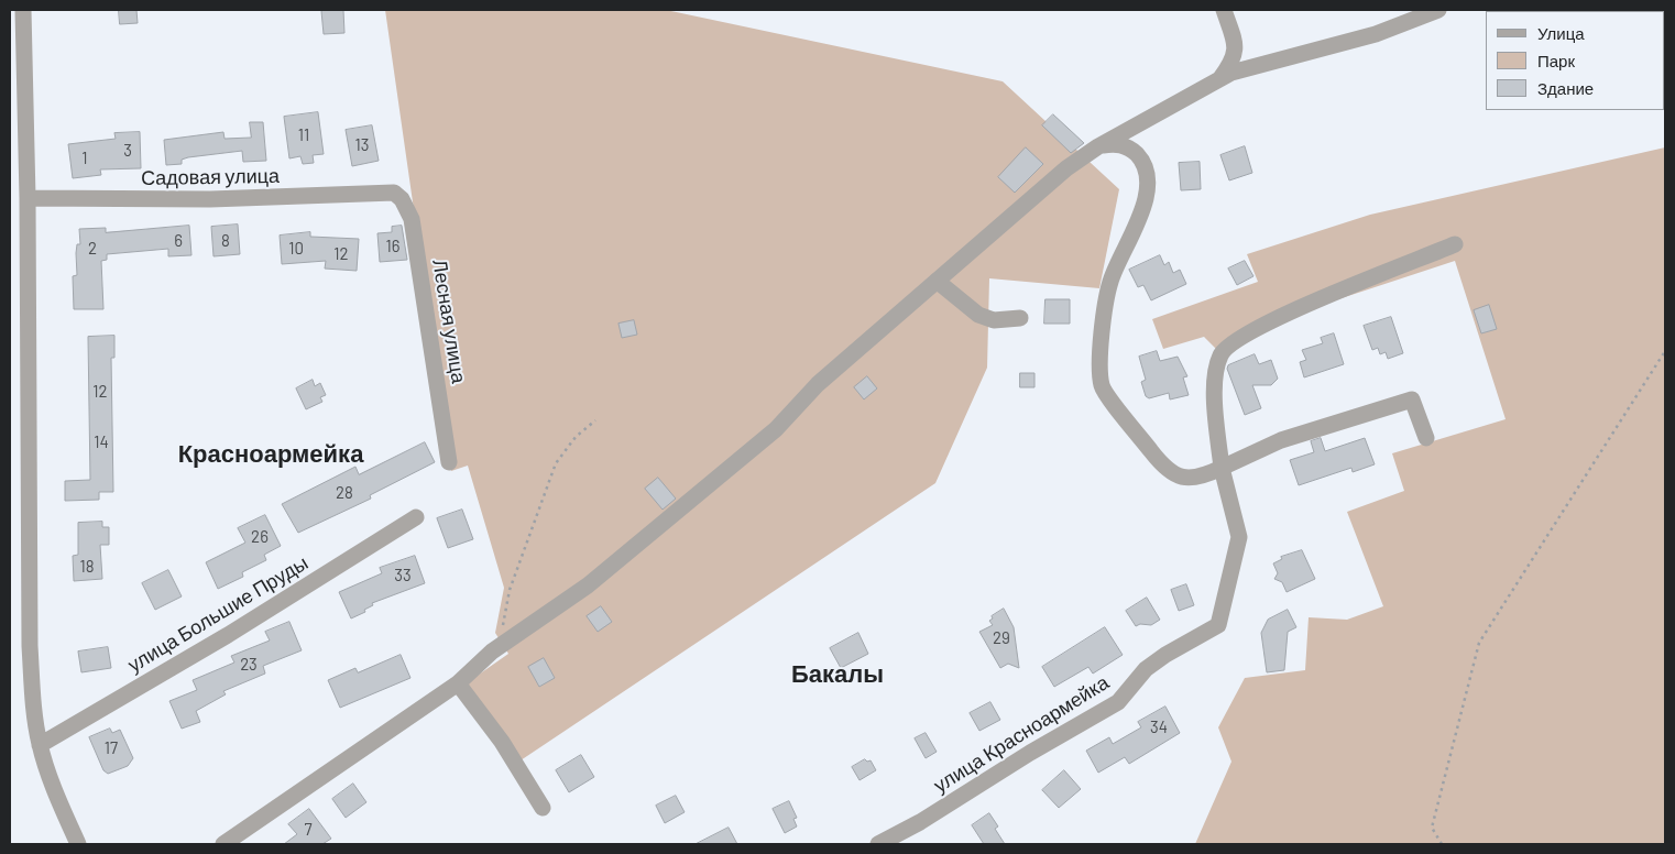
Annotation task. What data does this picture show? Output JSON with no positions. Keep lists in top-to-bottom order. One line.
{"streets":{"street":["Садовая улица","Лесная улица","улица Большие Пруды","улица Красноармейка"]},"crossings":[["Садовая улица","Лесная улица"]],"districts":["Красноармейка","Бакалы"],"house_numbers":["11","13","3","1","6","8","16","2","10","12","12","14","28","26","18","33","29","23","34","17","7"],"legend":["Улица","Парк","Здание"]}
